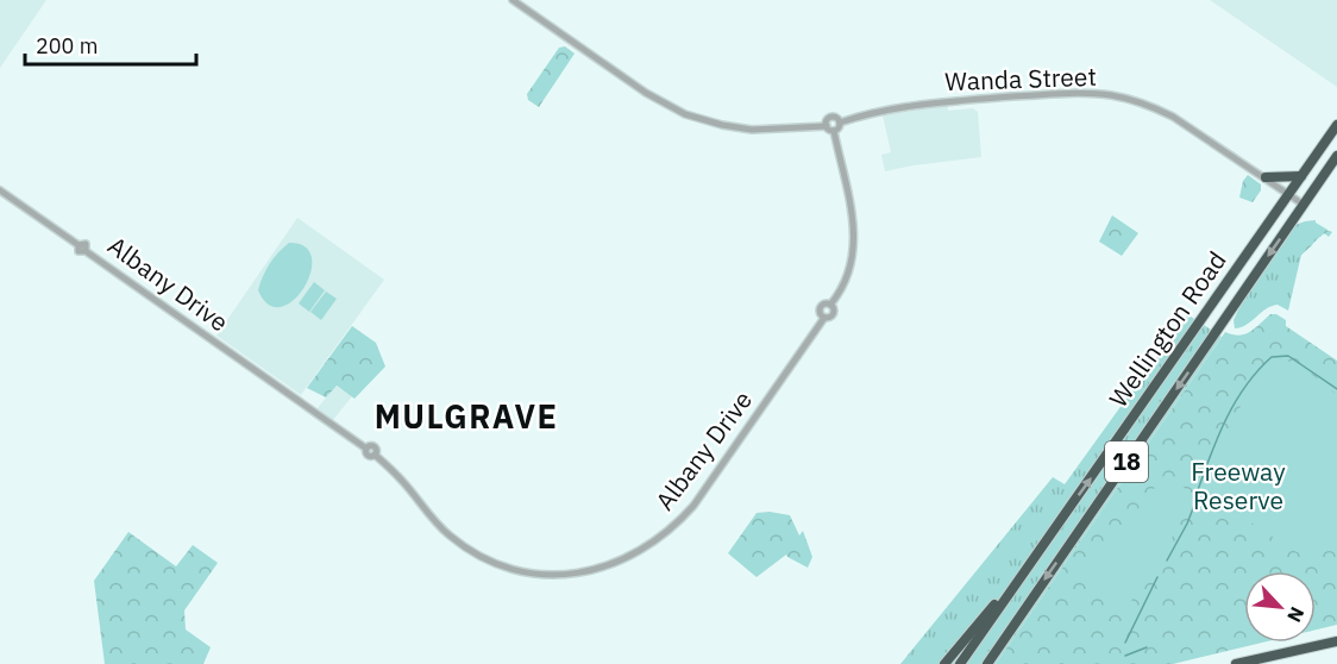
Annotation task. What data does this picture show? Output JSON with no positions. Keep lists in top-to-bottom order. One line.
{"streets":{"highway":["Wellington Road","18"],"street":["Wanda Street","Albany Drive"]},"crossings":[["Wanda Street","Albany Drive"],["Wanda Street","Wellington Road"]],"districts":["MULGRAVE"],"parks":["Freeway Reserve"],"scale_bar":"200 m","north":"bottom right"}
